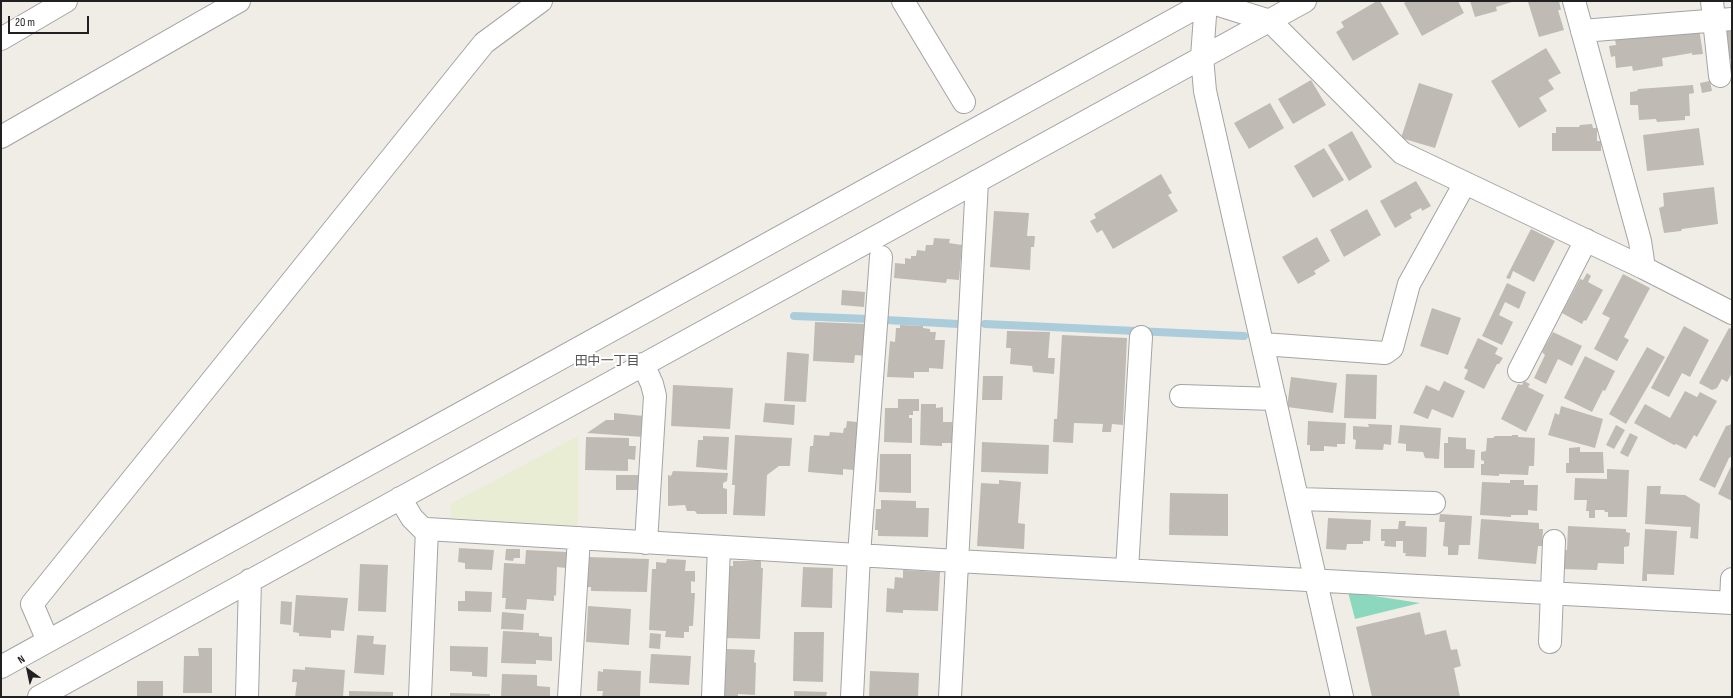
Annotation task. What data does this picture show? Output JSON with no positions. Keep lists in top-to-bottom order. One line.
{"districts":["田中一丁目"],"scale_bar":"20 m","north":"top left"}
